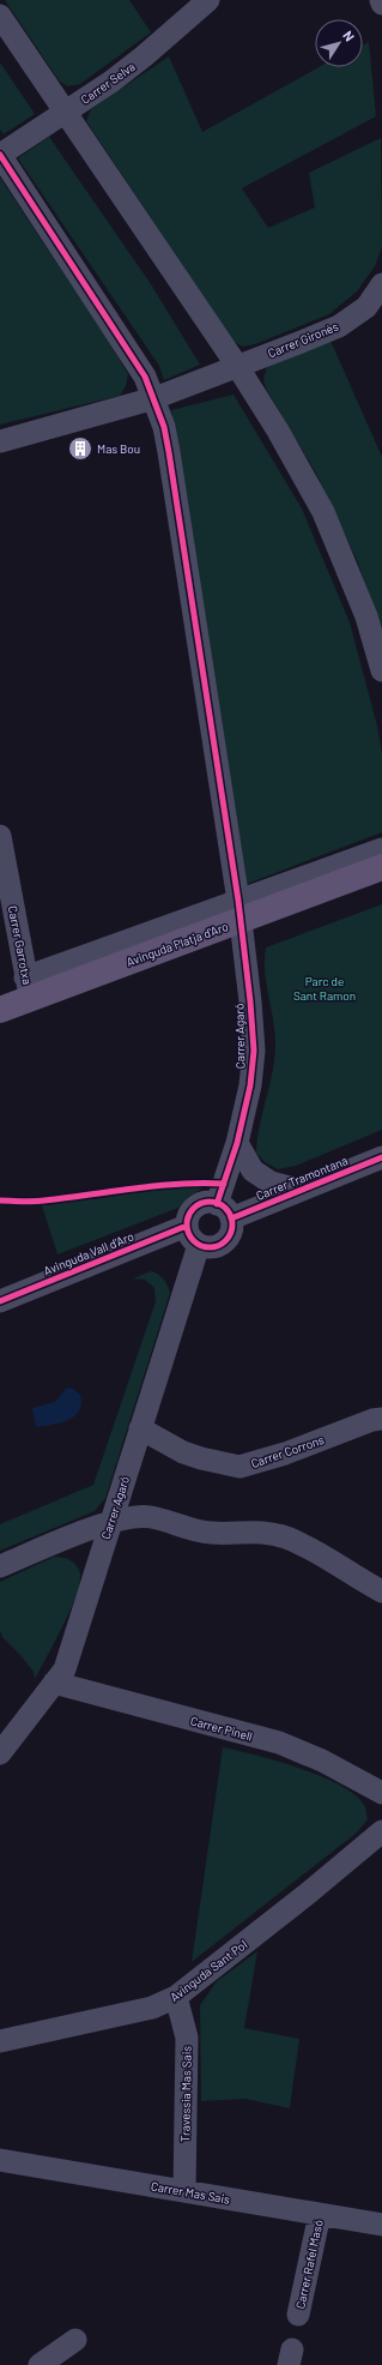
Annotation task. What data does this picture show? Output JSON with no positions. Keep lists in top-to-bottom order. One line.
{"streets":{"main road":["Avinguda Platja d'Aro"],"street":["Carrer Selva","Carrer Gironès","Carrer Garrotxa","Carrer Agaró","Carrer Tramontana","Avinguda Vall d'Aro","Carrer Corrons","Carrer Pinell","Avinguda Sant Pol","Travessia Mas Sais","Carrer Mas Sais","Carrer Rafel Masó"]},"crossings":[["Carrer Selva","Carrer Agaró"],["Carrer Gironès","Carrer Agaró"],["Avinguda Platja d'Aro","Carrer Garrotxa"],["Avinguda Platja d'Aro","Carrer Agaró"],["Carrer Agaró","Carrer Tramontana"],["Carrer Agaró","Avinguda Vall d'Aro"],["Carrer Agaró","Carrer Corrons"],["Carrer Agaró","Carrer Pinell"],["Carrer Tramontana","Avinguda Vall d'Aro"],["Avinguda Sant Pol","Travessia Mas Sais"],["Travessia Mas Sais","Carrer Mas Sais"],["Carrer Mas Sais","Carrer Rafel Masó"]],"parks":["Parc de Sant Ramon"],"places":{"building":["Mas Bou"]},"north":"top right"}
